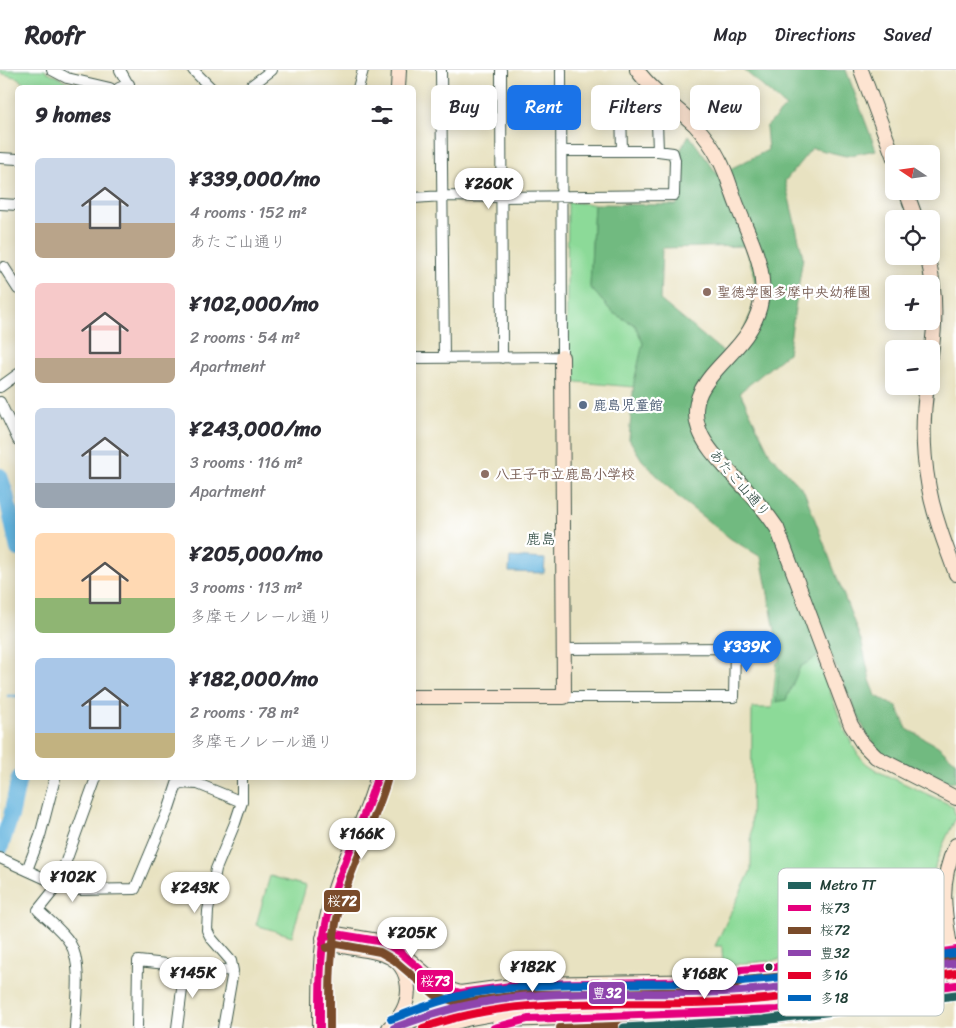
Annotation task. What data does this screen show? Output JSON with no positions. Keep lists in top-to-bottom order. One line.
{"streets":{"main road":["あたご山通り"]},"districts":["鹿島"],"places":["聖徳学園多摩中央幼稚園","鹿島児童館","八王子市立鹿島小学校"],"lines":["transit line 桜73","transit line 桜72","transit line 多18","transit line 豊32","transit line 多16","metro line TT"],"legend":["Metro TT","桜73","桜72","豊32","多16","多18"],"north":"left","page":{"header":"Roofr","nav":["Map","Directions","Saved"],"chip":["Buy","Rent","Filters","New"],"heading":"9 homes","map_buttons":["+","−"],"list":[{"name":"¥339,000/mo","note":"4 rooms · 152 m² · あたご山通り"},{"name":"¥102,000/mo","note":"2 rooms · 54 m² · Apartment"},{"name":"¥243,000/mo","note":"3 rooms · 116 m² · Apartment"},{"name":"¥205,000/mo","note":"3 rooms · 113 m² · 多摩モノレール通り"},{"name":"¥182,000/mo","note":"2 rooms · 78 m² · 多摩モノレール通り"}],"price":["¥260K","¥339K","¥166K","¥102K","¥243K","¥205K","¥182K","¥145K","¥168K"]}}
